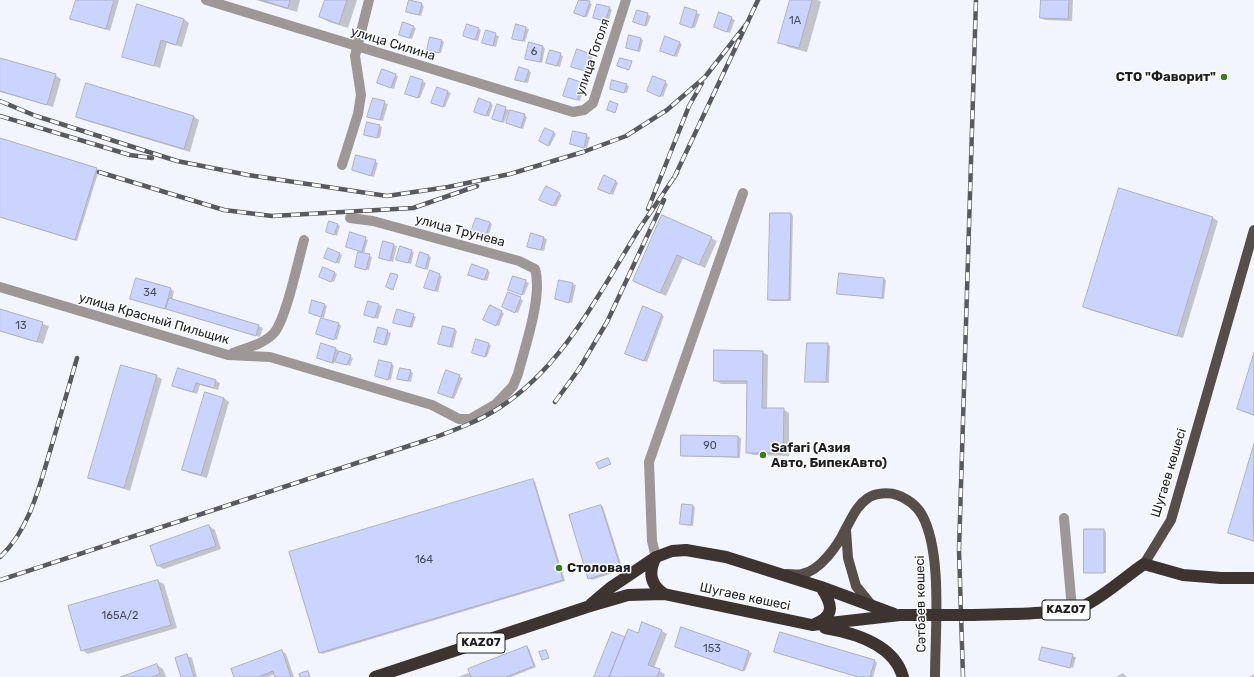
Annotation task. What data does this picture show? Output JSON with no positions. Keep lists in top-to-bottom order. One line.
{"streets":{"highway":["Шугаев көшесі","KAZ07"],"main road":["Сәтбаев көшесі"],"street":["улица Силина","улица Гоголя","улица Трунева","улица Красный Пильщик"]},"crossings":[["улица Силина","улица Гоголя"],["улица Трунева","улица Красный Пильщик"],["Шугаев көшесі","Сәтбаев көшесі"],["Шугаев көшесі","KAZ07"]],"places":["СТО \"Фаворит\"","Safari (Азия Авто, БипекАвто)","Столовая"],"house_numbers":["1А","6","34","13","90","164","165А/2","153"]}
